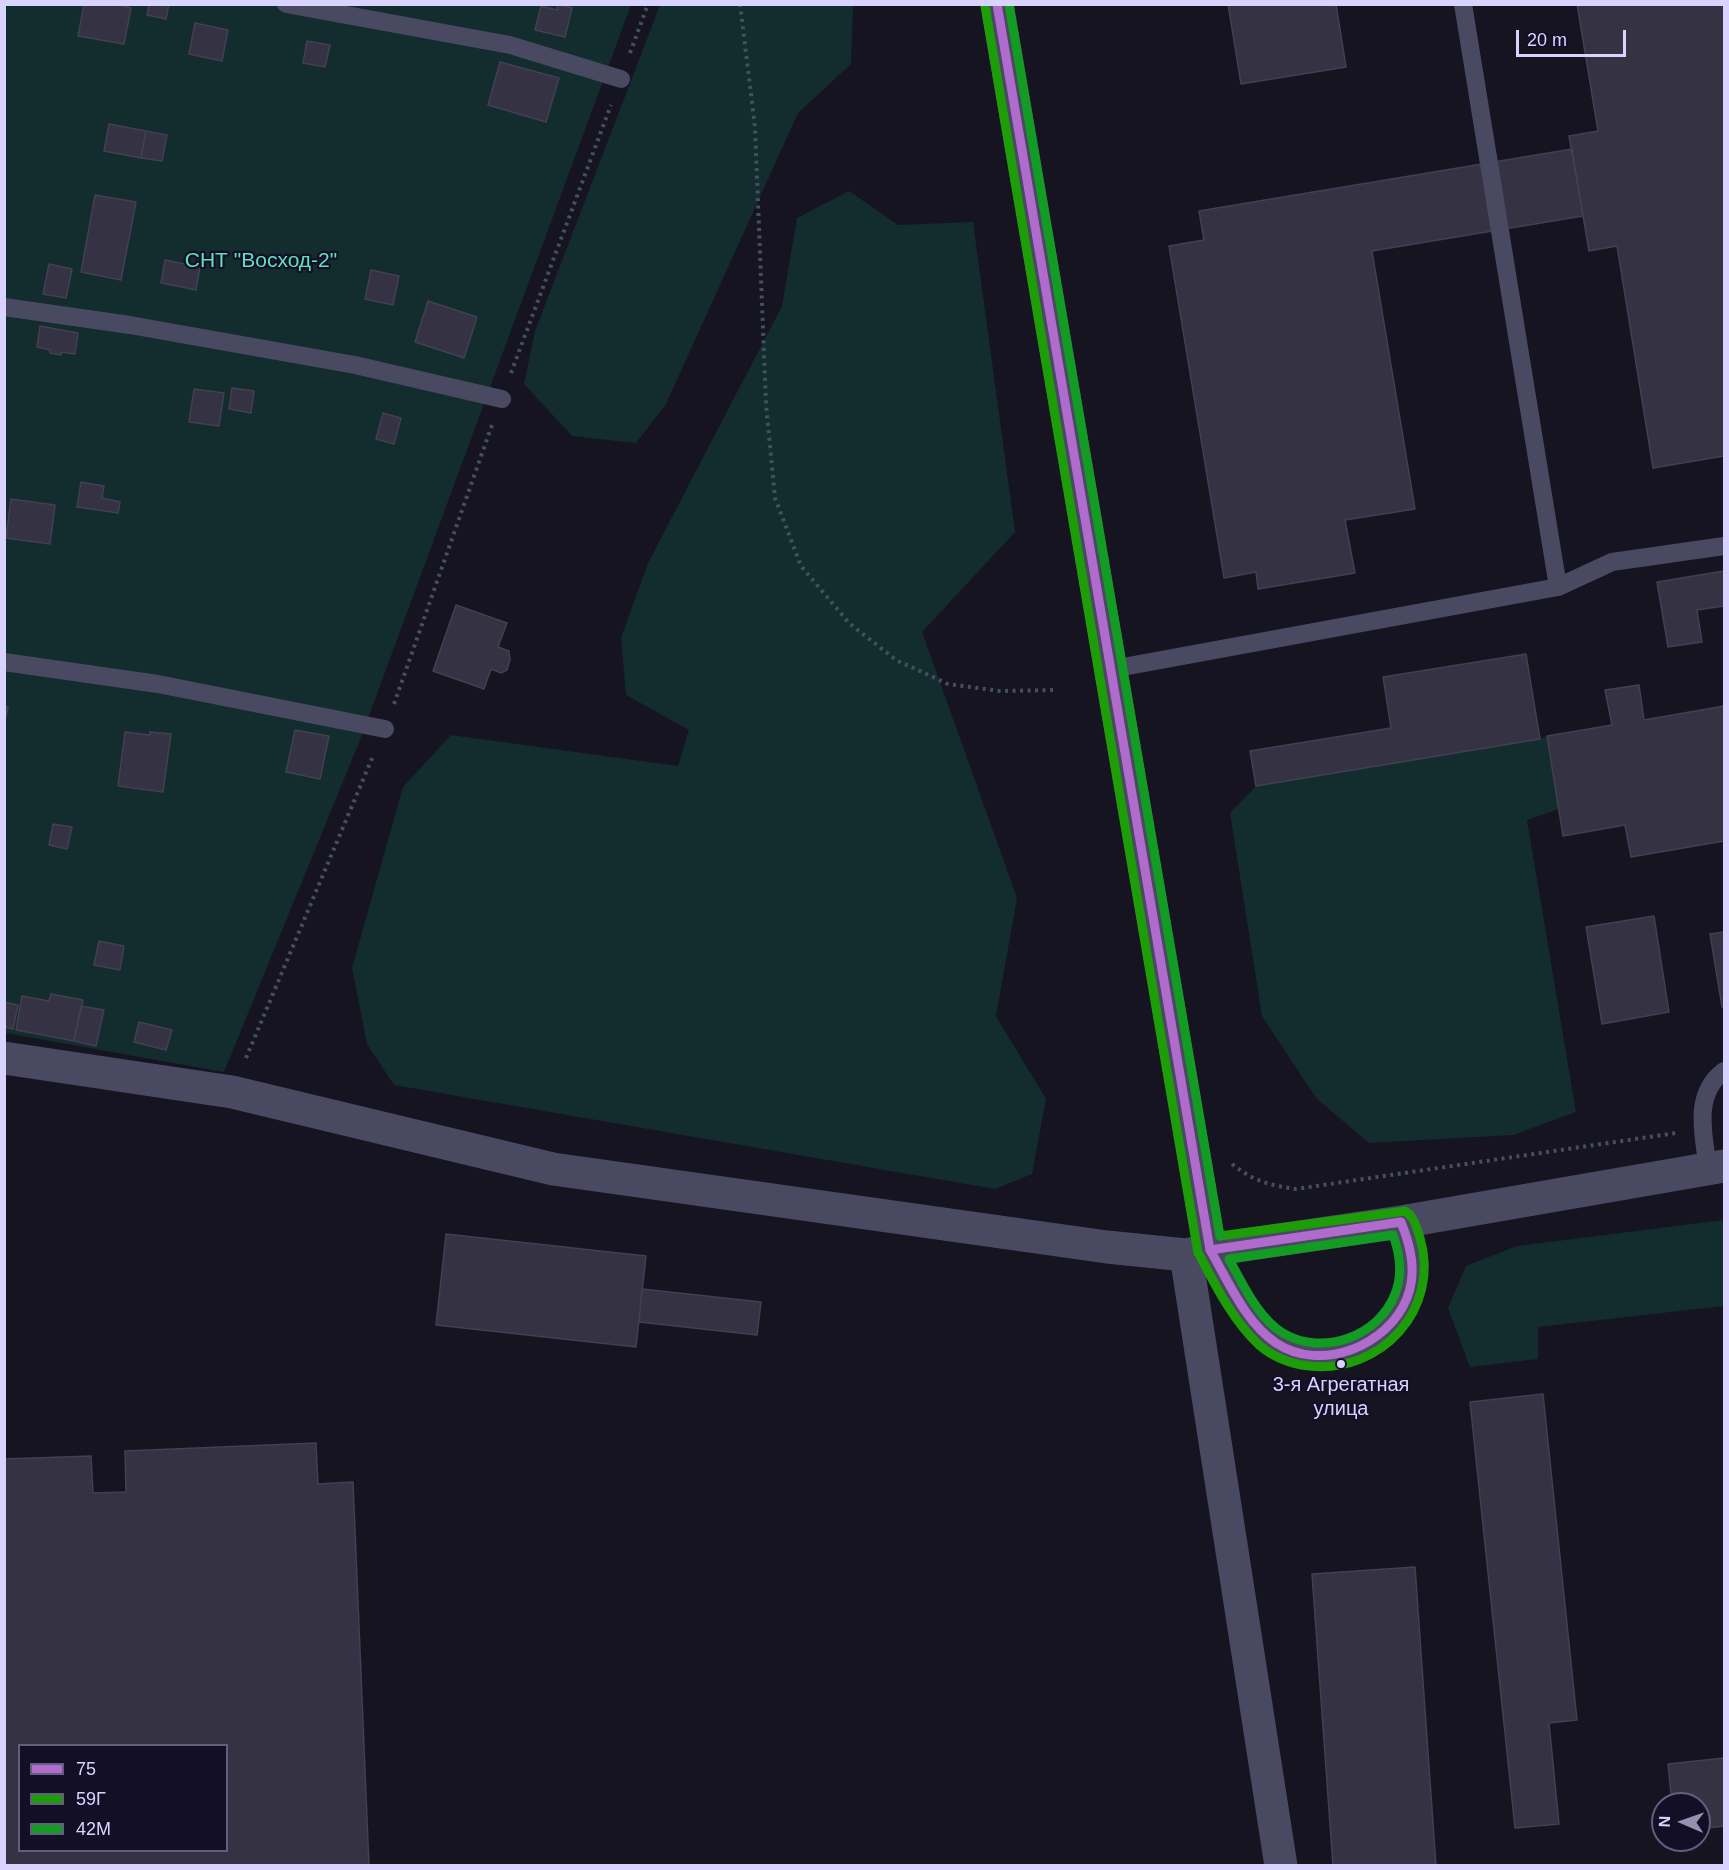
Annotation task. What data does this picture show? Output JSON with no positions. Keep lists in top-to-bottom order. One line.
{"parks":["СНТ \"Восход-2\""],"places":["3-я Агрегатная улица"],"lines":["transit line 75","transit line 42M","transit line 59Г"],"legend":["75","59Г","42M"],"scale_bar":"20 m","north":"left"}
